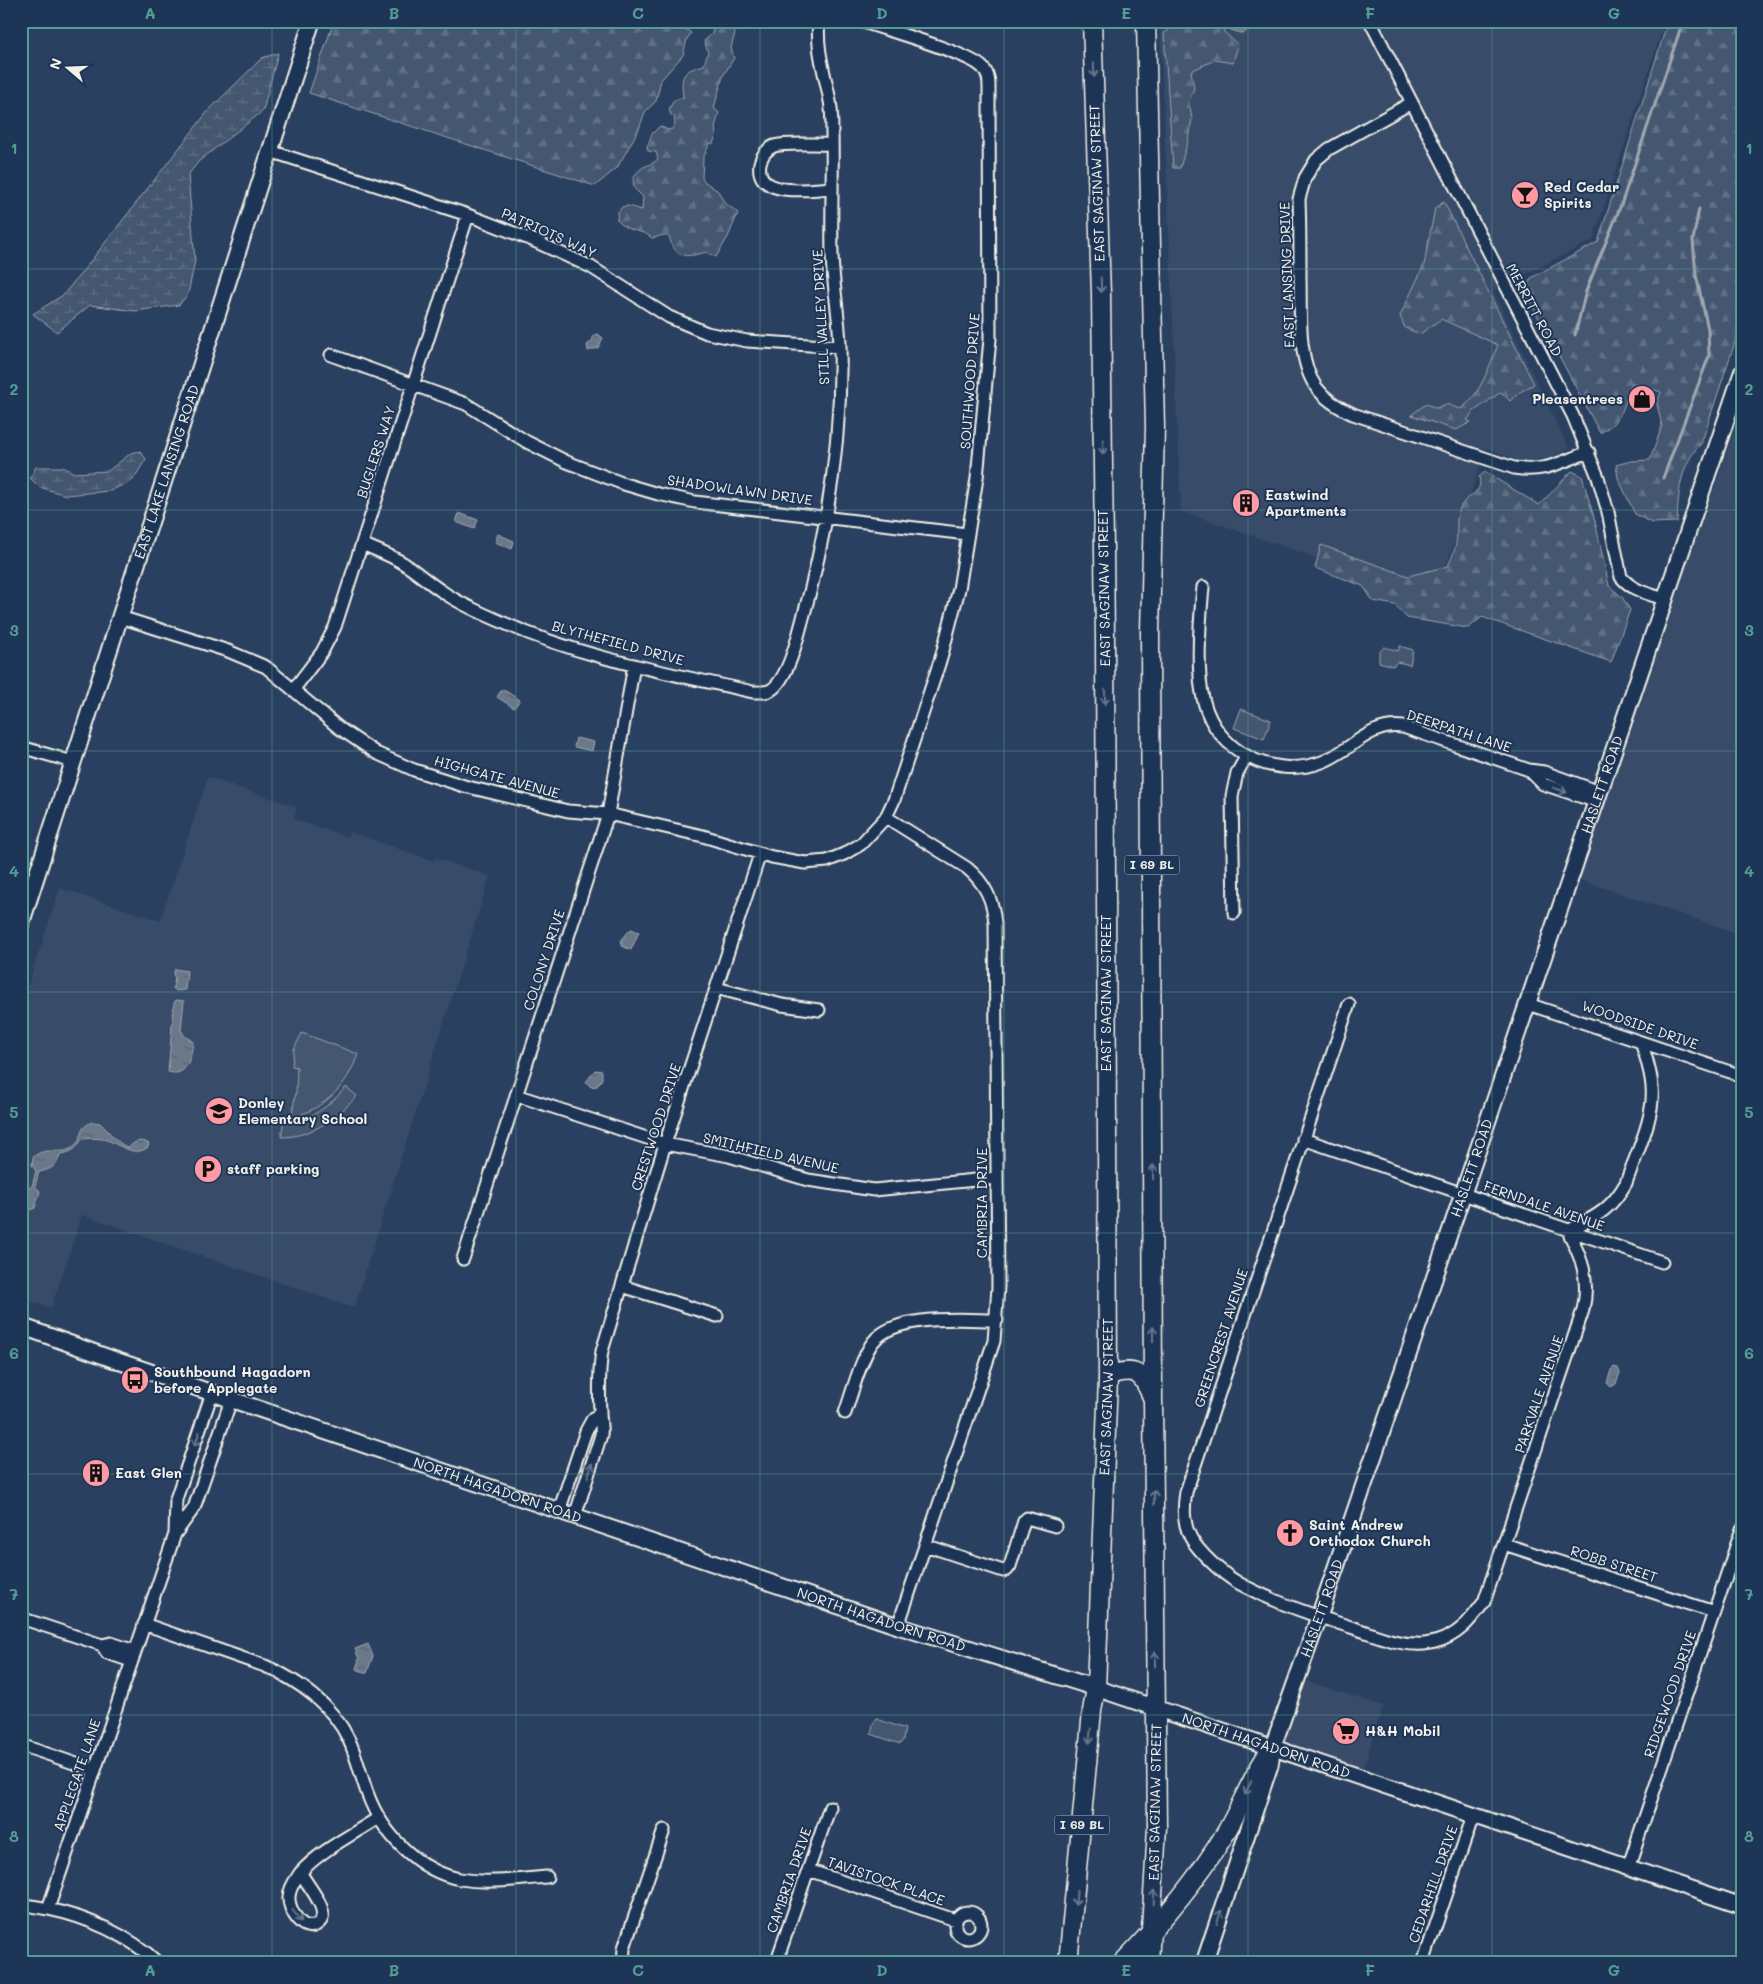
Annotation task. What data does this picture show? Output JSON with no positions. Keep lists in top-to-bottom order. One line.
{"streets":{"main road":["EAST SAGINAW STREET","EAST LAKE LANSING ROAD","HASLETT ROAD","I 69 BL","NORTH HAGADORN ROAD"],"street":["PATRIOTS WAY","EAST LANSING DRIVE","MERRITT ROAD","STILL VALLEY DRIVE","SOUTHWOOD DRIVE","BUGLERS WAY","SHADOWLAWN DRIVE","BLYTHEFIELD DRIVE","DEERPATH LANE","HIGHGATE AVENUE","COLONY DRIVE","WOODSIDE DRIVE","CRESTWOOD DRIVE","SMITHFIELD AVENUE","CAMBRIA DRIVE","FERNDALE AVENUE","GREENCREST AVENUE","PARKVALE AVENUE","ROBB STREET","RIDGEWOOD DRIVE","APPLEGATE LANE","TAVISTOCK PLACE","CEDARHILL DRIVE"]},"crossings":[["EAST SAGINAW STREET","NORTH HAGADORN ROAD"],["PATRIOTS WAY","STILL VALLEY DRIVE"],["PATRIOTS WAY","BUGLERS WAY"],["PATRIOTS WAY","EAST LAKE LANSING ROAD"],["EAST LANSING DRIVE","MERRITT ROAD"],["MERRITT ROAD","HASLETT ROAD"],["STILL VALLEY DRIVE","SHADOWLAWN DRIVE"],["STILL VALLEY DRIVE","BLYTHEFIELD DRIVE"],["SOUTHWOOD DRIVE","SHADOWLAWN DRIVE"],["SOUTHWOOD DRIVE","HIGHGATE AVENUE"],["SOUTHWOOD DRIVE","CAMBRIA DRIVE"],["BUGLERS WAY","SHADOWLAWN DRIVE"],["BUGLERS WAY","BLYTHEFIELD DRIVE"],["BUGLERS WAY","HIGHGATE AVENUE"],["EAST LAKE LANSING ROAD","HIGHGATE AVENUE"],["BLYTHEFIELD DRIVE","COLONY DRIVE"],["DEERPATH LANE","HASLETT ROAD"],["HIGHGATE AVENUE","COLONY DRIVE"],["HIGHGATE AVENUE","CRESTWOOD DRIVE"],["HIGHGATE AVENUE","CAMBRIA DRIVE"],["HASLETT ROAD","WOODSIDE DRIVE"],["HASLETT ROAD","FERNDALE AVENUE"],["HASLETT ROAD","GREENCREST AVENUE"],["HASLETT ROAD","PARKVALE AVENUE"],["HASLETT ROAD","NORTH HAGADORN ROAD"],["COLONY DRIVE","SMITHFIELD AVENUE"],["CRESTWOOD DRIVE","SMITHFIELD AVENUE"],["CRESTWOOD DRIVE","NORTH HAGADORN ROAD"],["SMITHFIELD AVENUE","CAMBRIA DRIVE"],["CAMBRIA DRIVE","NORTH HAGADORN ROAD"],["CAMBRIA DRIVE","TAVISTOCK PLACE"],["FERNDALE AVENUE","GREENCREST AVENUE"],["FERNDALE AVENUE","PARKVALE AVENUE"],["GREENCREST AVENUE","PARKVALE AVENUE"],["PARKVALE AVENUE","ROBB STREET"],["NORTH HAGADORN ROAD","RIDGEWOOD DRIVE"],["NORTH HAGADORN ROAD","APPLEGATE LANE"],["NORTH HAGADORN ROAD","CEDARHILL DRIVE"],["ROBB STREET","RIDGEWOOD DRIVE"]],"places":{"bar":["Red Cedar Spirits"],"shop":["Pleasentrees"],"building":["Eastwind Apartments","East Glen"],"school or university":["Donley Elementary School"],"parking":["staff parking"],"bus stop":["Southbound Hagadorn before Applegate"],"church":["Saint Andrew Orthodox Church"],"supermarket":["H&H Mobil"]},"north":"left","grid":{"columns":["A","B","C","D","E","F","G"],"rows":["1","2","3","4","5","6","7","8"]}}
